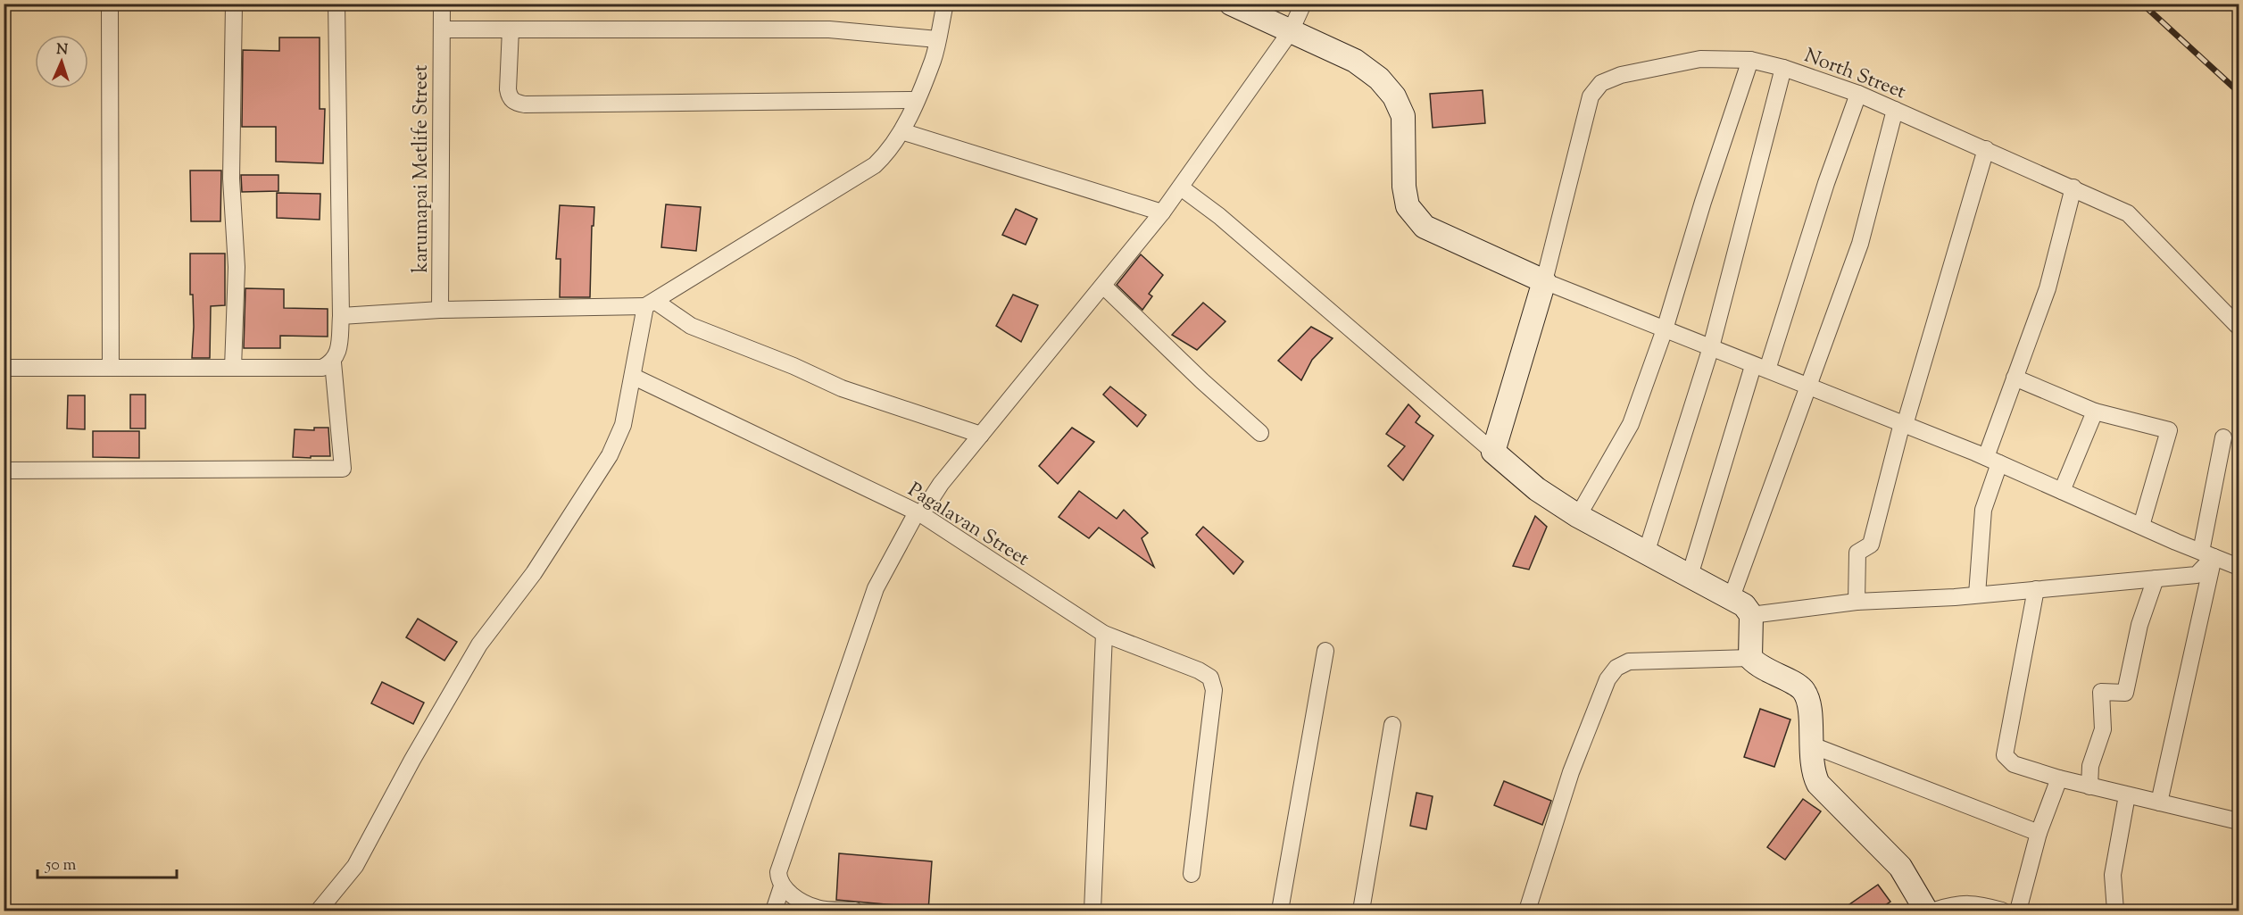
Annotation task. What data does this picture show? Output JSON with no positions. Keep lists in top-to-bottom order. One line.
{"streets":{"street":["North Street","karumapai Metlife Street","Pagalavan Street"]},"scale_bar":"50 m","north":"top"}
